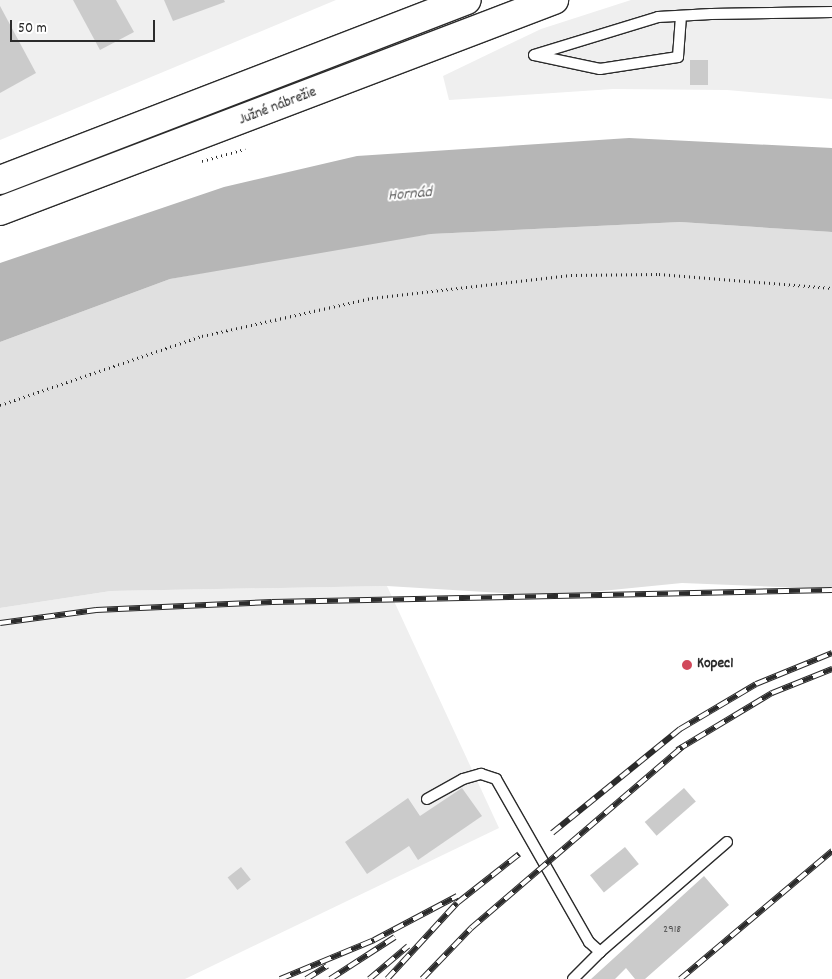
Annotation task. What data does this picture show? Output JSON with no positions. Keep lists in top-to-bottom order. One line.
{"streets":{"highway":["Južné nábrežie"]},"water":["Hornád"],"places":["Kopec1"],"house_numbers":["2918"],"scale_bar":"50 m"}
